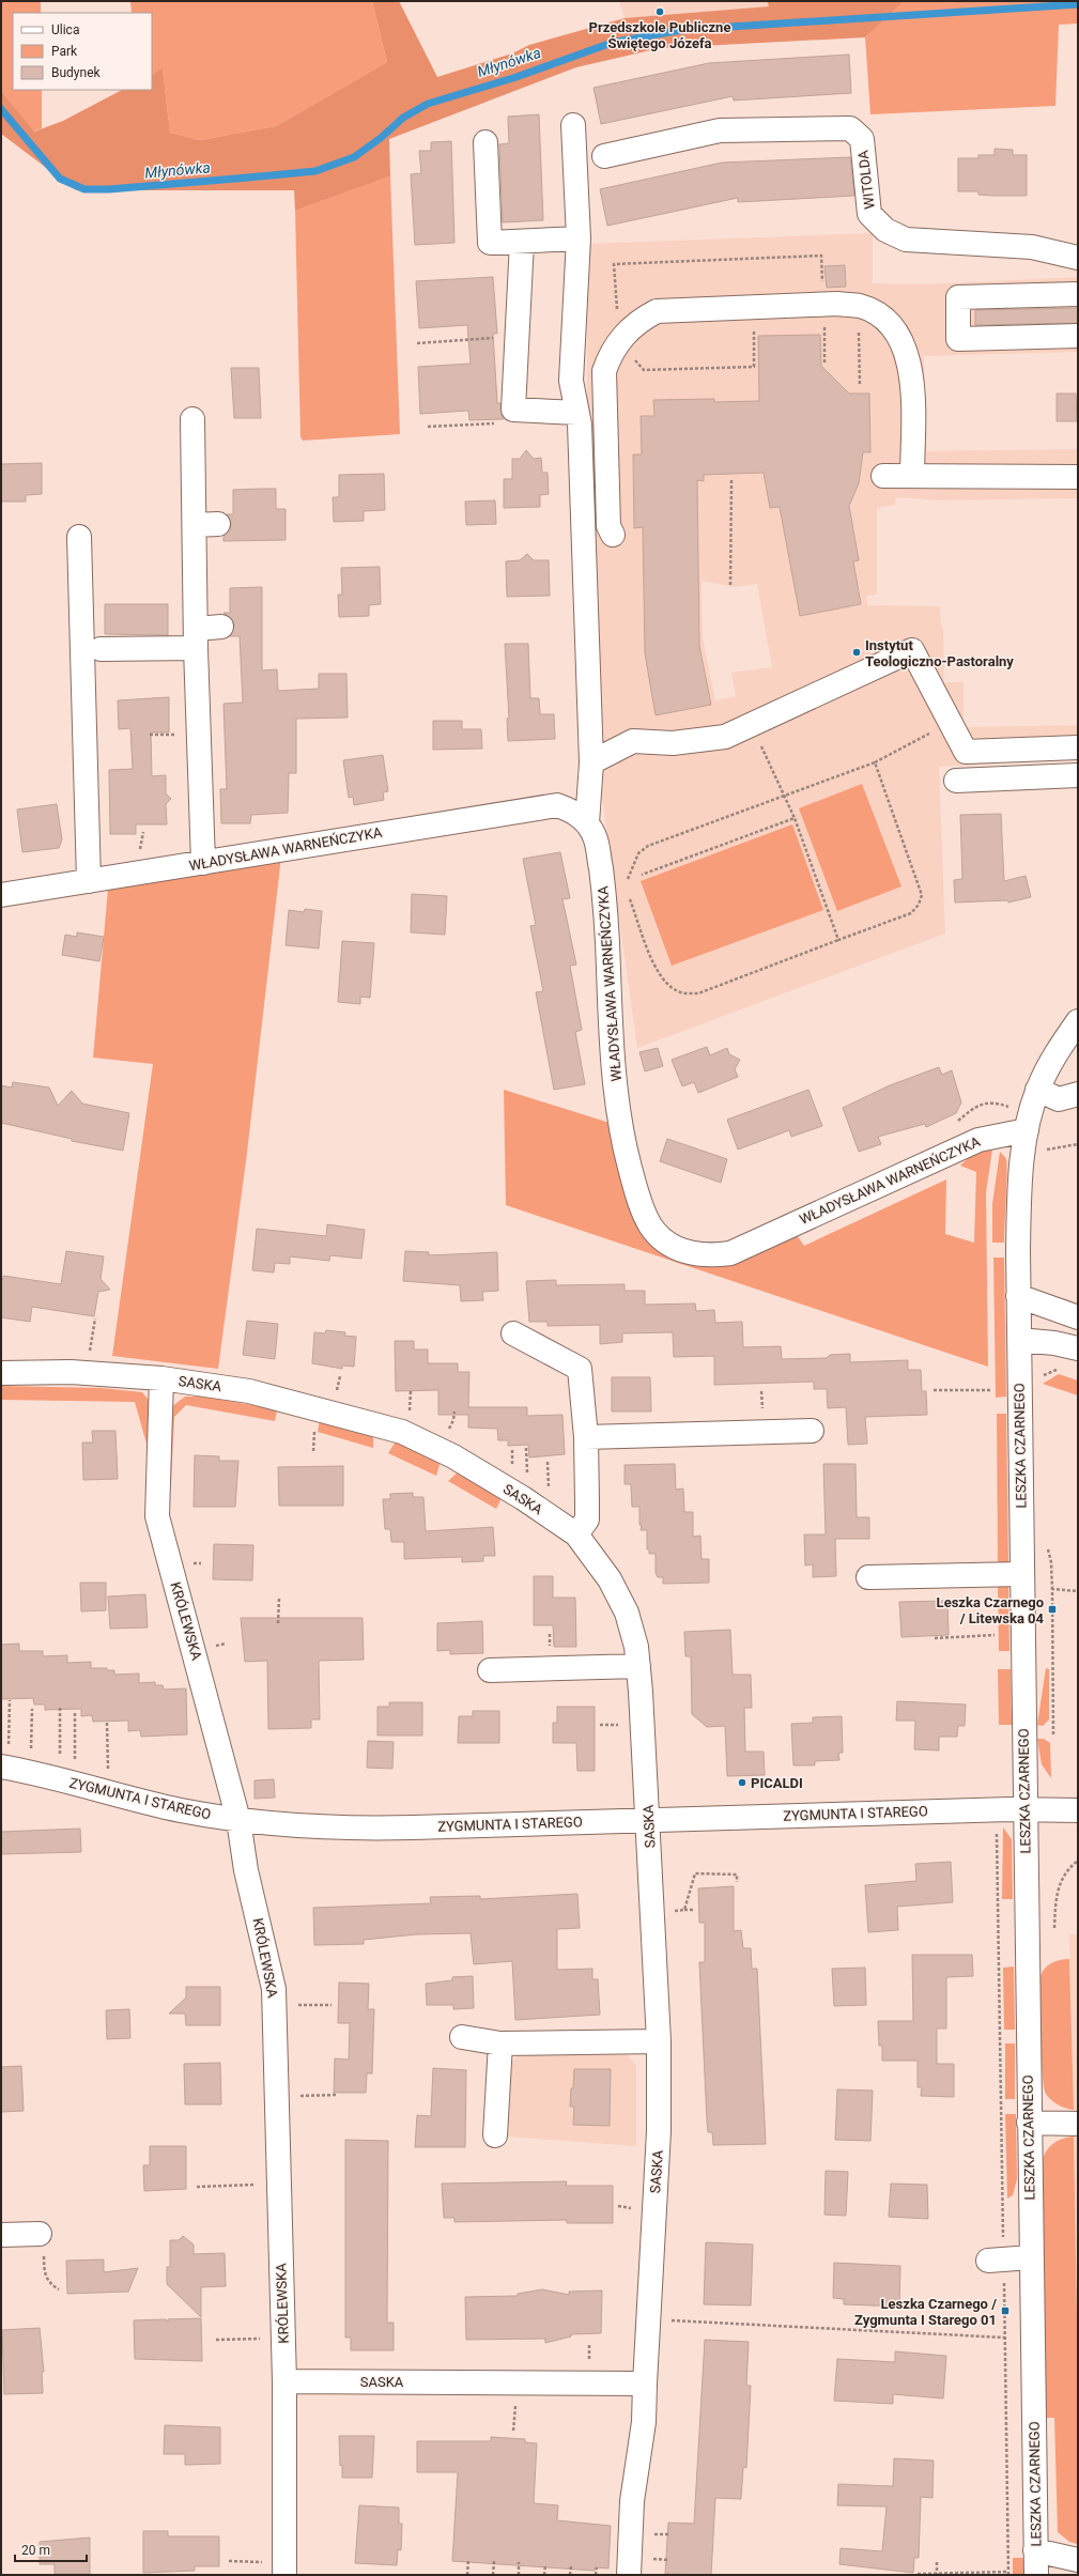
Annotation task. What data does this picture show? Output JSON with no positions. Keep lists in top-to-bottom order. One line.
{"streets":{"street":["WITOLDA","WŁADYSŁAWA WARNEŃCZYKA","SASKA","LESZKA CZARNEGO","KRÓLEWSKA","ZYGMUNTA I STAREGO"]},"crossings":[["WŁADYSŁAWA WARNEŃCZYKA","LESZKA CZARNEGO"],["SASKA","KRÓLEWSKA"],["SASKA","ZYGMUNTA I STAREGO"],["LESZKA CZARNEGO","ZYGMUNTA I STAREGO"],["KRÓLEWSKA","ZYGMUNTA I STAREGO"]],"water":["Młynówka"],"places":{"other":["Przedszkole Publiczne Świętego Józefa","Instytut Teologiczno-Pastoralny","PICALDI"],"transit":["Leszka Czarnego / Litewska 04","Leszka Czarnego / Zygmunta I Starego 01"]},"legend":["Ulica","Park","Budynek"],"scale_bar":"20 m"}
